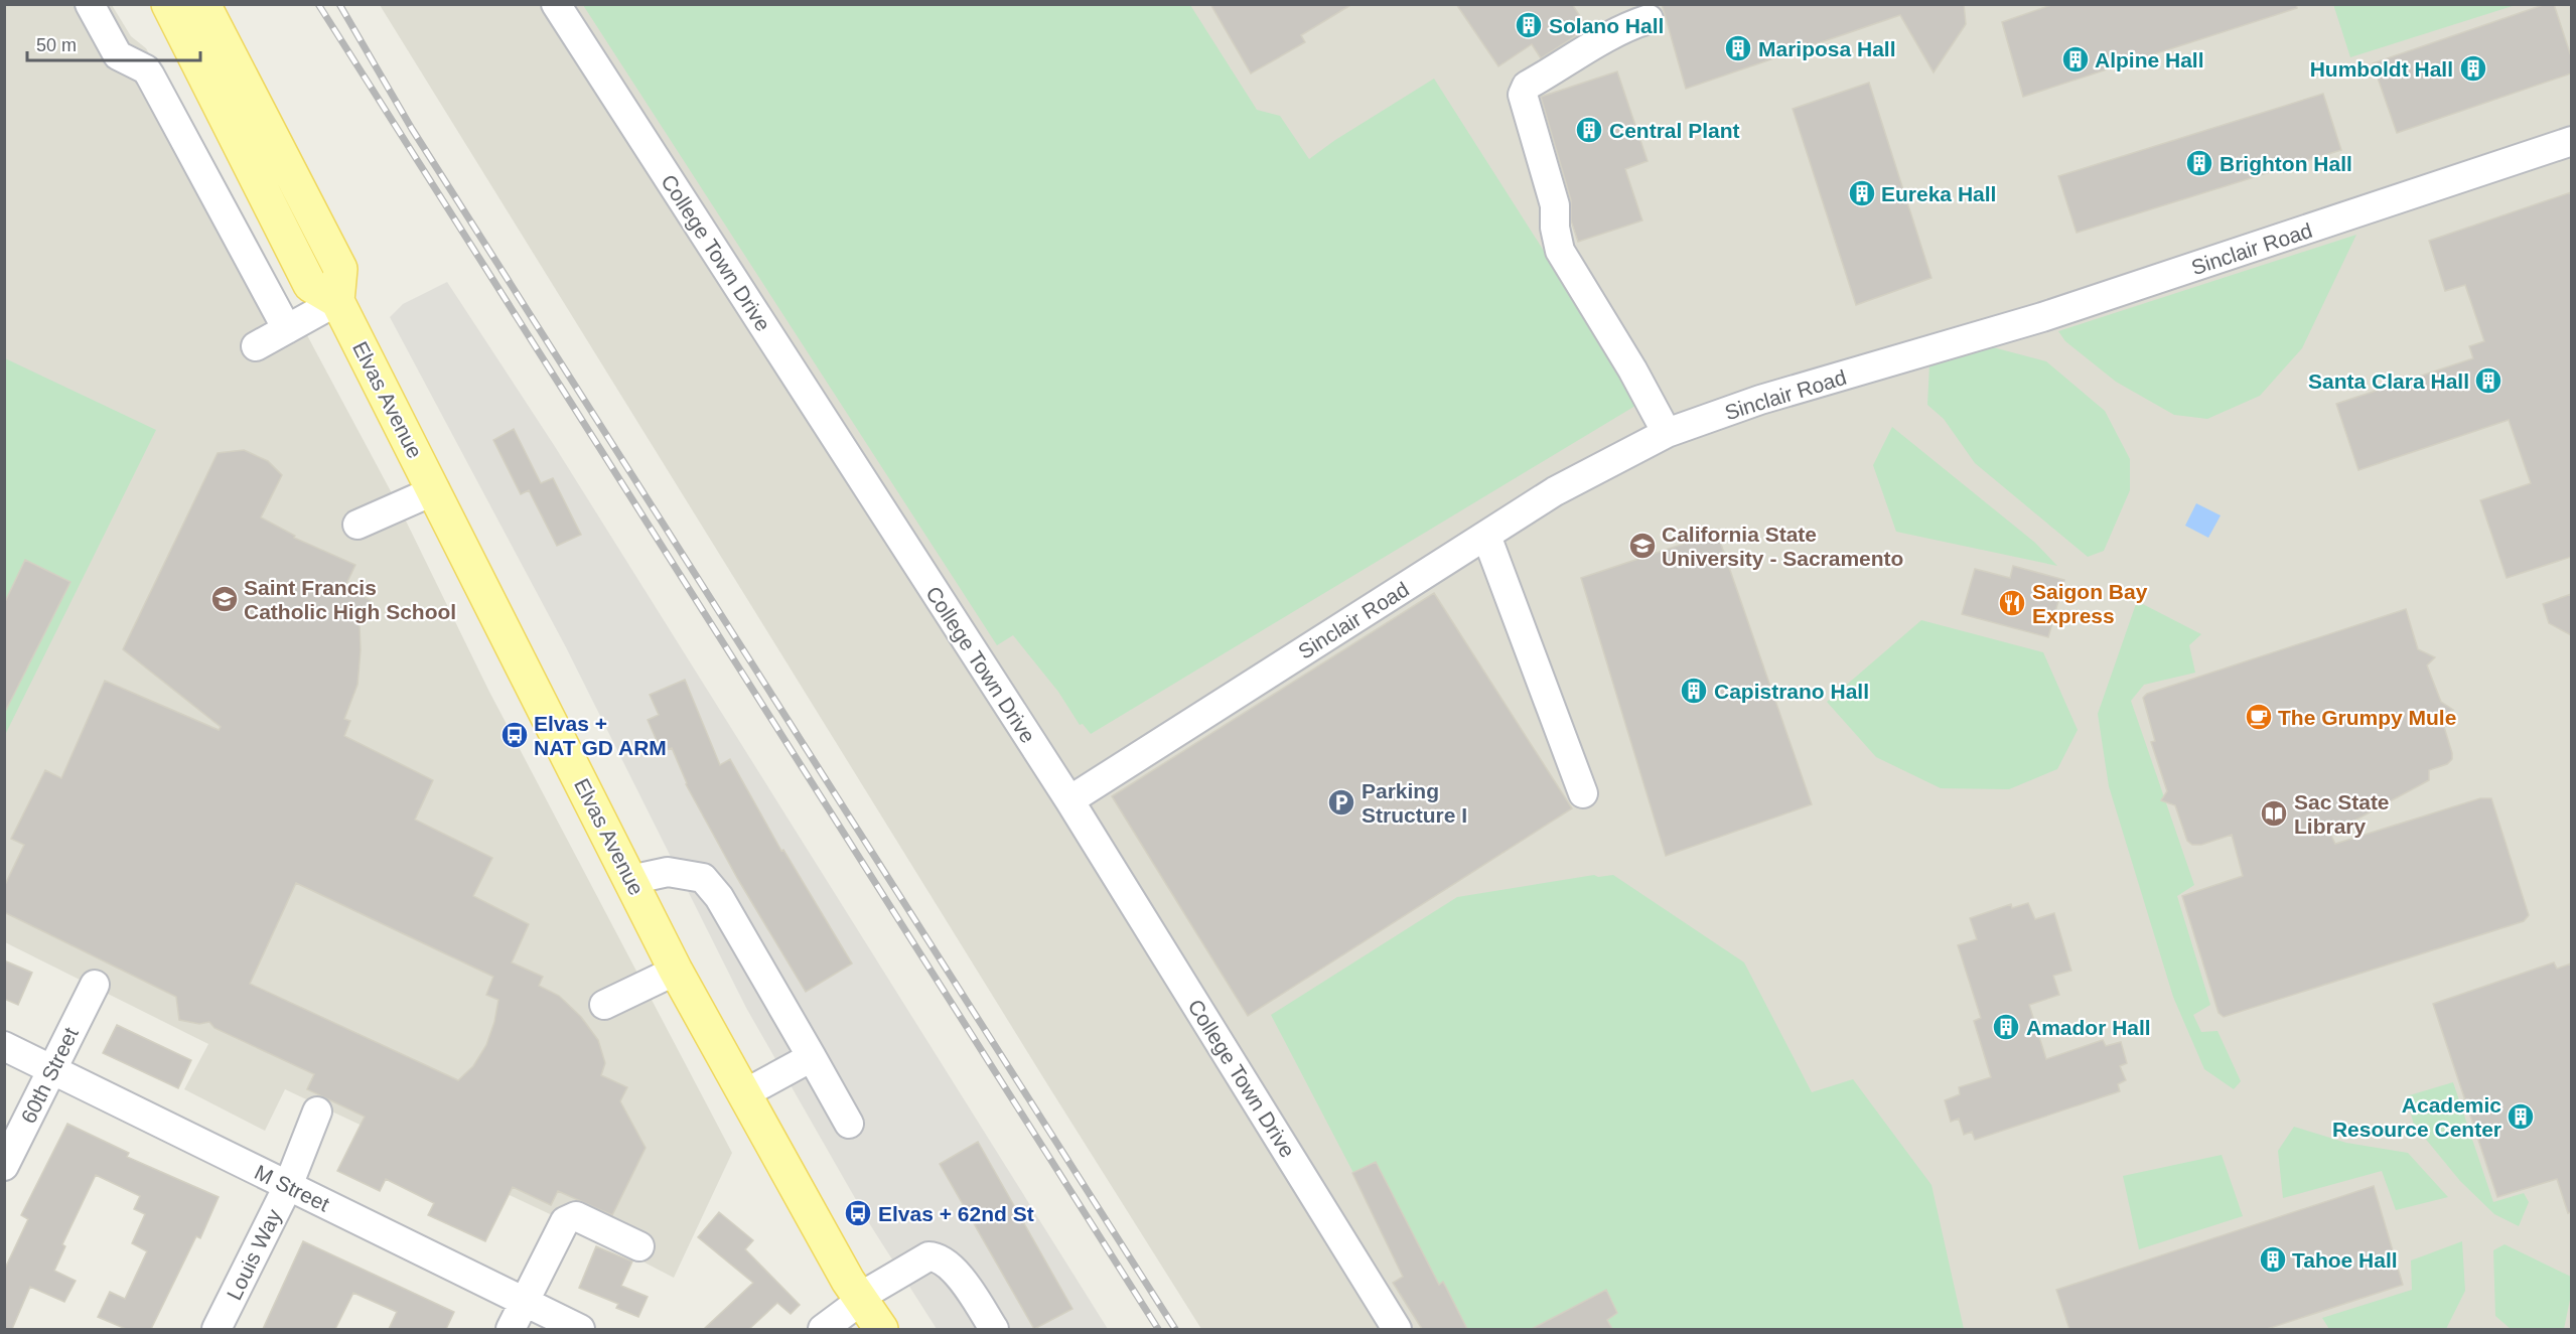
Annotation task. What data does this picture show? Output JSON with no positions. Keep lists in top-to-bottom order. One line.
{"streets":{"main road":["Elvas Avenue"],"street":["Sinclair Road","College Town Drive","60th Street","M Street","Louis Way"]},"crossings":[["Sinclair Road","College Town Drive"],["60th Street","M Street"],["M Street","Louis Way"]],"places":{"building":["Solano Hall","Mariposa Hall","Alpine Hall","Humboldt Hall","Central Plant","Brighton Hall","Eureka Hall","Santa Clara Hall","Capistrano Hall","Amador Hall","Academic Resource Center","Tahoe Hall"],"school or university":["California State University - Sacramento","Saint Francis Catholic High School"],"restaurant":["Saigon Bay Express"],"cafe":["The Grumpy Mule"],"bus stop":["Elvas + NAT GD ARM","Elvas + 62nd St"],"parking":["Parking Structure I"],"library":["Sac State Library"]},"scale_bar":"50 m"}
